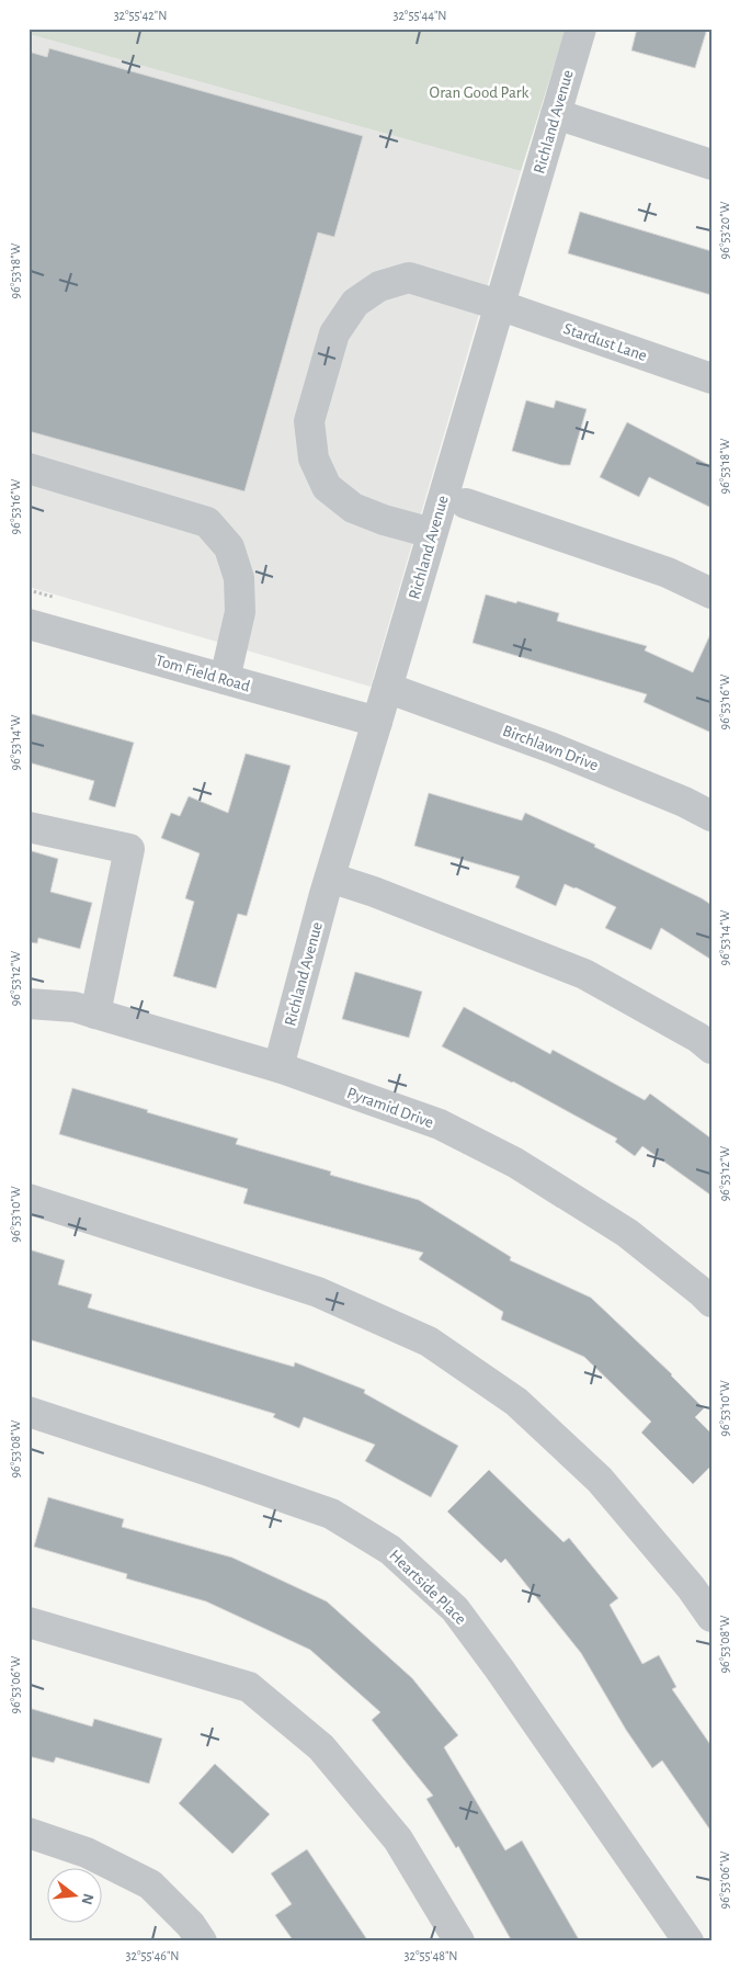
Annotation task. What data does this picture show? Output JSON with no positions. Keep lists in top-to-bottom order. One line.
{"streets":{"street":["Richland Avenue","Stardust Lane","Tom Field Road","Birchlawn Drive","Pyramid Drive","Heartside Place"]},"crossings":[["Richland Avenue","Stardust Lane"],["Richland Avenue","Tom Field Road"],["Richland Avenue","Birchlawn Drive"],["Richland Avenue","Pyramid Drive"]],"parks":["Oran Good Park"],"north":"right","coordinates":["32°55'42\"N","32°55'44\"N","96°53'20\"W","96°53'18\"W","96°53'16\"W","96°53'14\"W","96°53'12\"W","96°53'10\"W","96°53'08\"W","96°53'06\"W","32°55'46\"N","32°55'48\"N"]}
